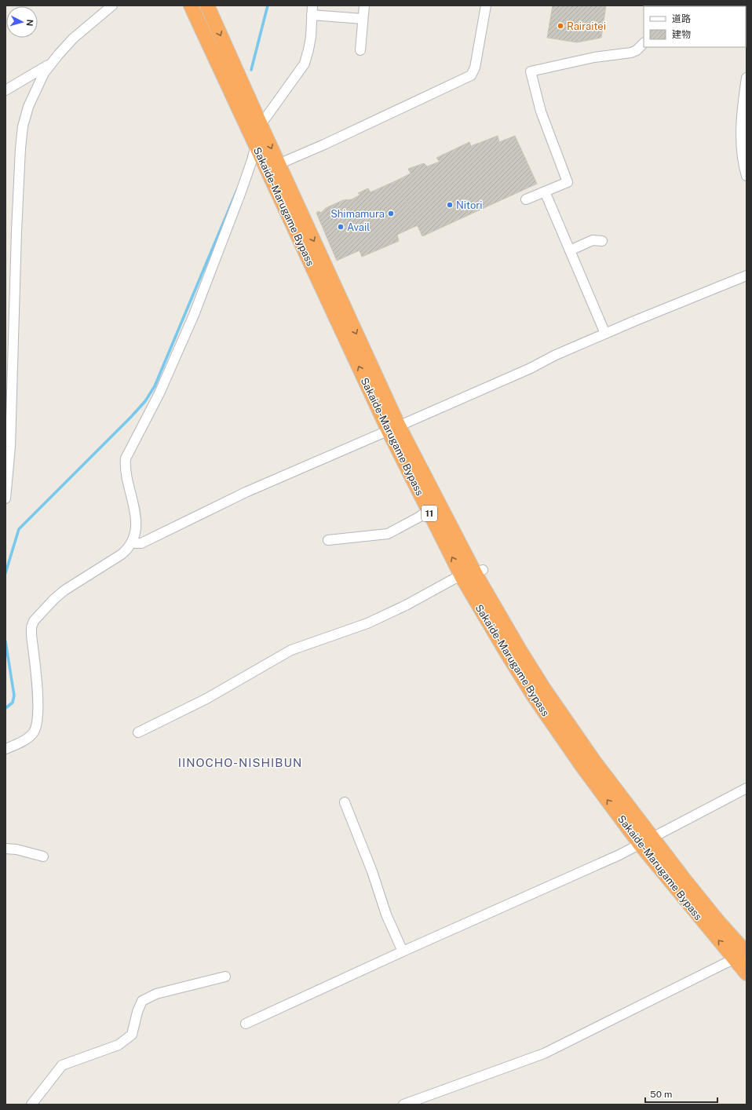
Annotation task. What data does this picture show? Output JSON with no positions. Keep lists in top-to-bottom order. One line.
{"streets":{"highway":["Sakaide-Marugame Bypass","11"]},"districts":["IINOCHO-NISHIBUN"],"places":["Rairaitei","Nitori","Shimamura","Avail"],"legend":["道路","建物"],"scale_bar":"50 m","north":"right"}
